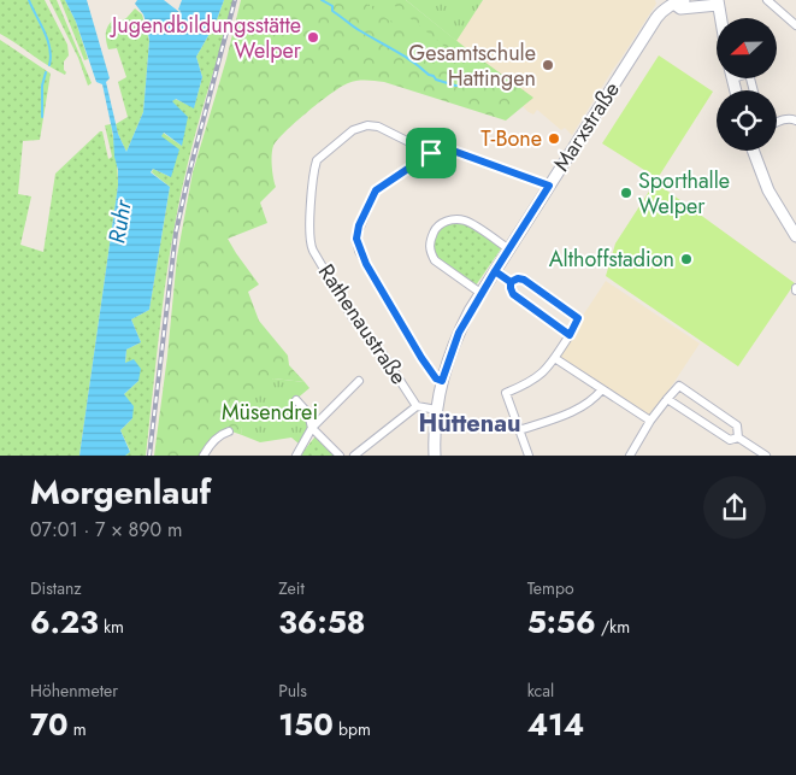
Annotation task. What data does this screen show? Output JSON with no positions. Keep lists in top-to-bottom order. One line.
{"streets":{"street":["Marxstraße","Rathenaustraße"]},"districts":["Hüttenau"],"water":["Ruhr"],"parks":["Müsendrei"],"places":["Jugendbildungsstätte Welper","Gesamtschule Hattingen","T-Bone","Sporthalle Welper","Althoffstadion"],"north":"left","page":{"heading":["Morgenlauf","07:01 · 7 × 890 m"],"stats":[["Distanz","6.23 km"],["Zeit","36:58"],["Tempo","5:56 /km"],["Höhenmeter","70 m"],["Puls","150 bpm"],["kcal","414"]]}}
